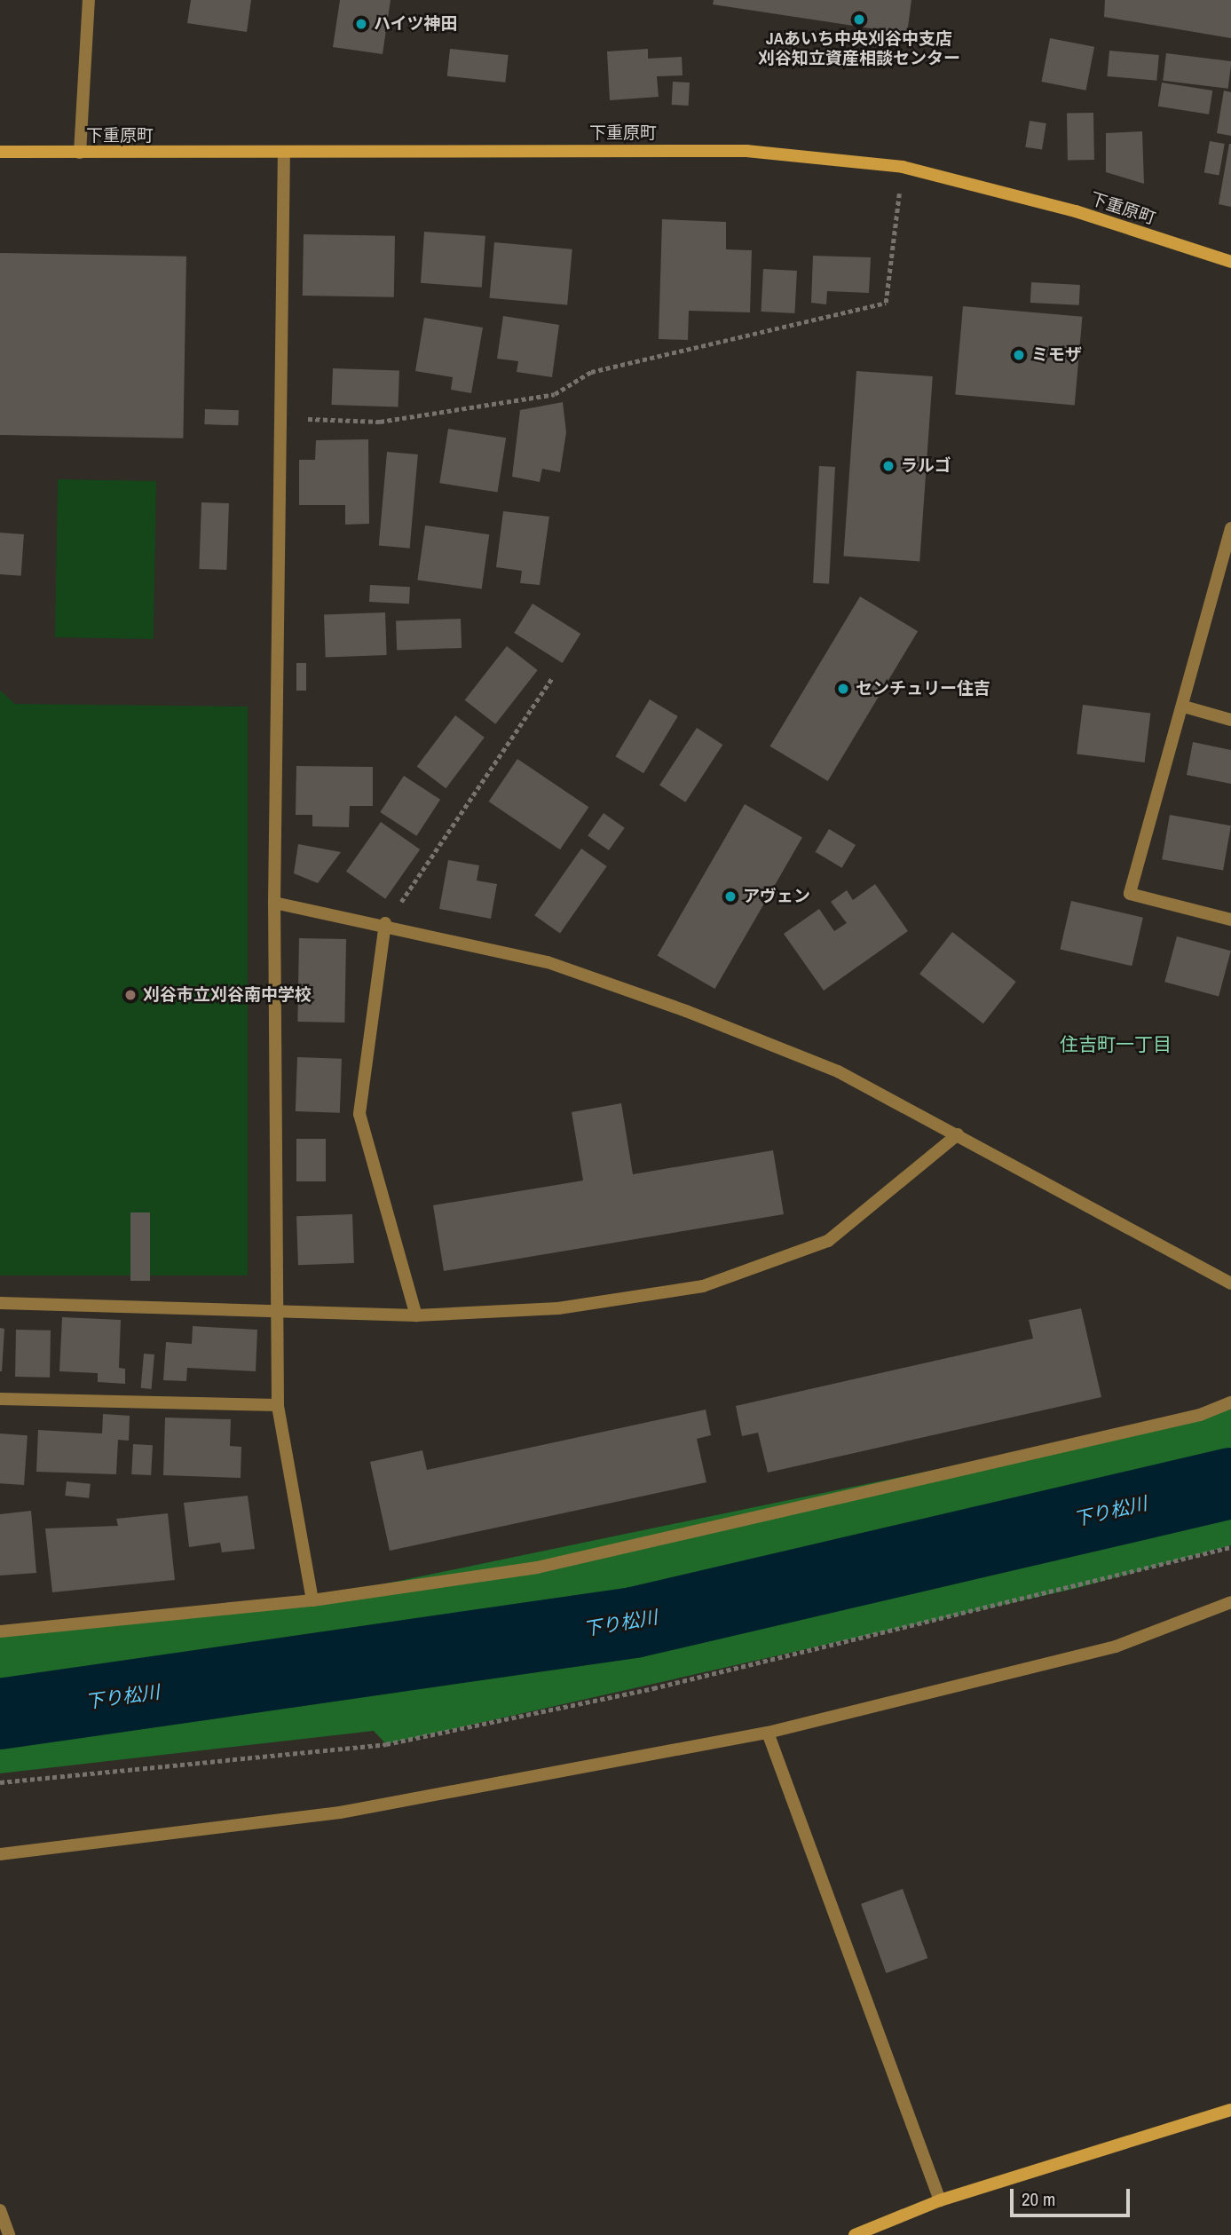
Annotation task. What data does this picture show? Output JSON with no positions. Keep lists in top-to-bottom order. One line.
{"streets":{"street":["下重原町"]},"districts":["住吉町一丁目"],"water":["下り松川"],"places":["JAあいち中央刈谷中支店 刈谷知立資産相談センター","ハイツ神田","ミモザ","ラルゴ","センチュリー住吉","アヴェン","刈谷市立刈谷南中学校"],"scale_bar":"20 m"}
